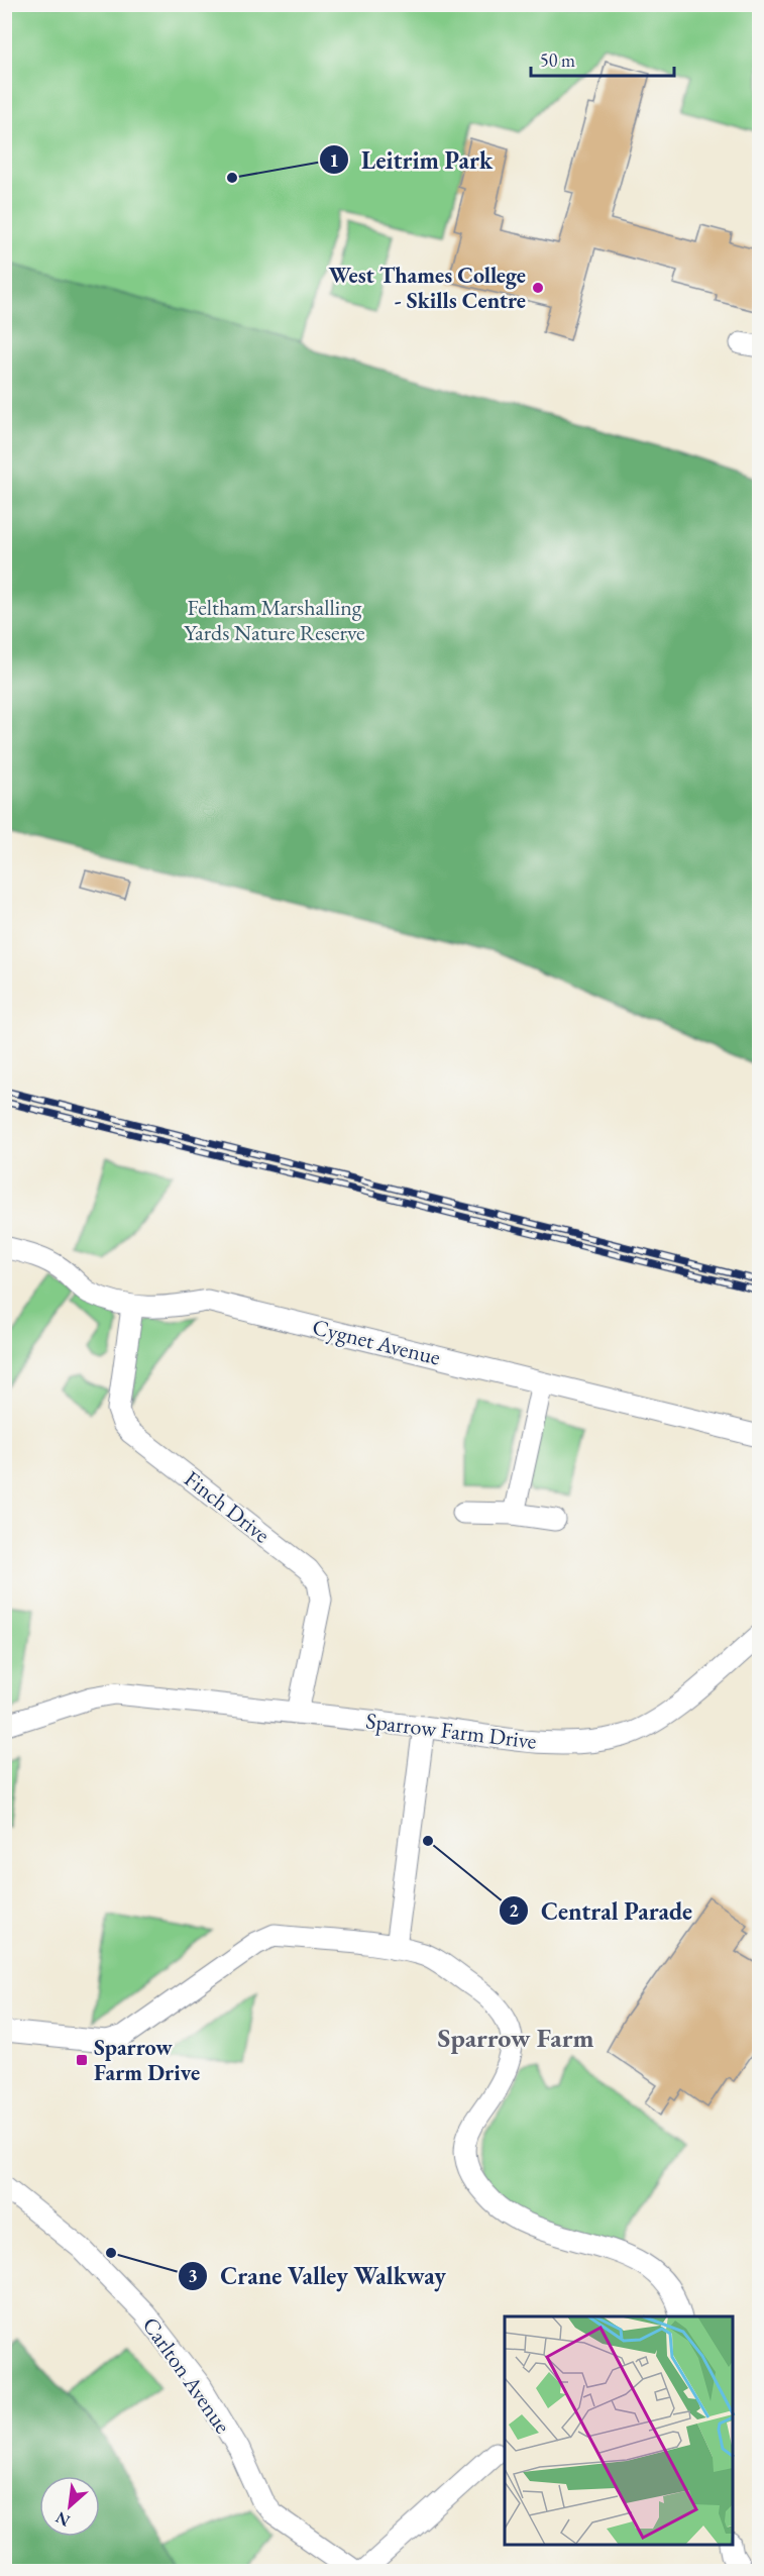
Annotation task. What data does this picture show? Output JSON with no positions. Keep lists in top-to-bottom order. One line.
{"streets":{"street":["Cygnet Avenue","Finch Drive","Sparrow Farm Drive","Carlton Avenue"]},"crossings":[["Cygnet Avenue","Finch Drive"],["Finch Drive","Sparrow Farm Drive"]],"districts":["Sparrow Farm"],"parks":["Feltham Marshalling Yards Nature Reserve"],"places":{"other":["Leitrim Park","West Thames College - Skills Centre","Central Parade","Crane Valley Walkway"],"transit":["Sparrow Farm Drive"]},"scale_bar":"50 m","north":"bottom left"}
